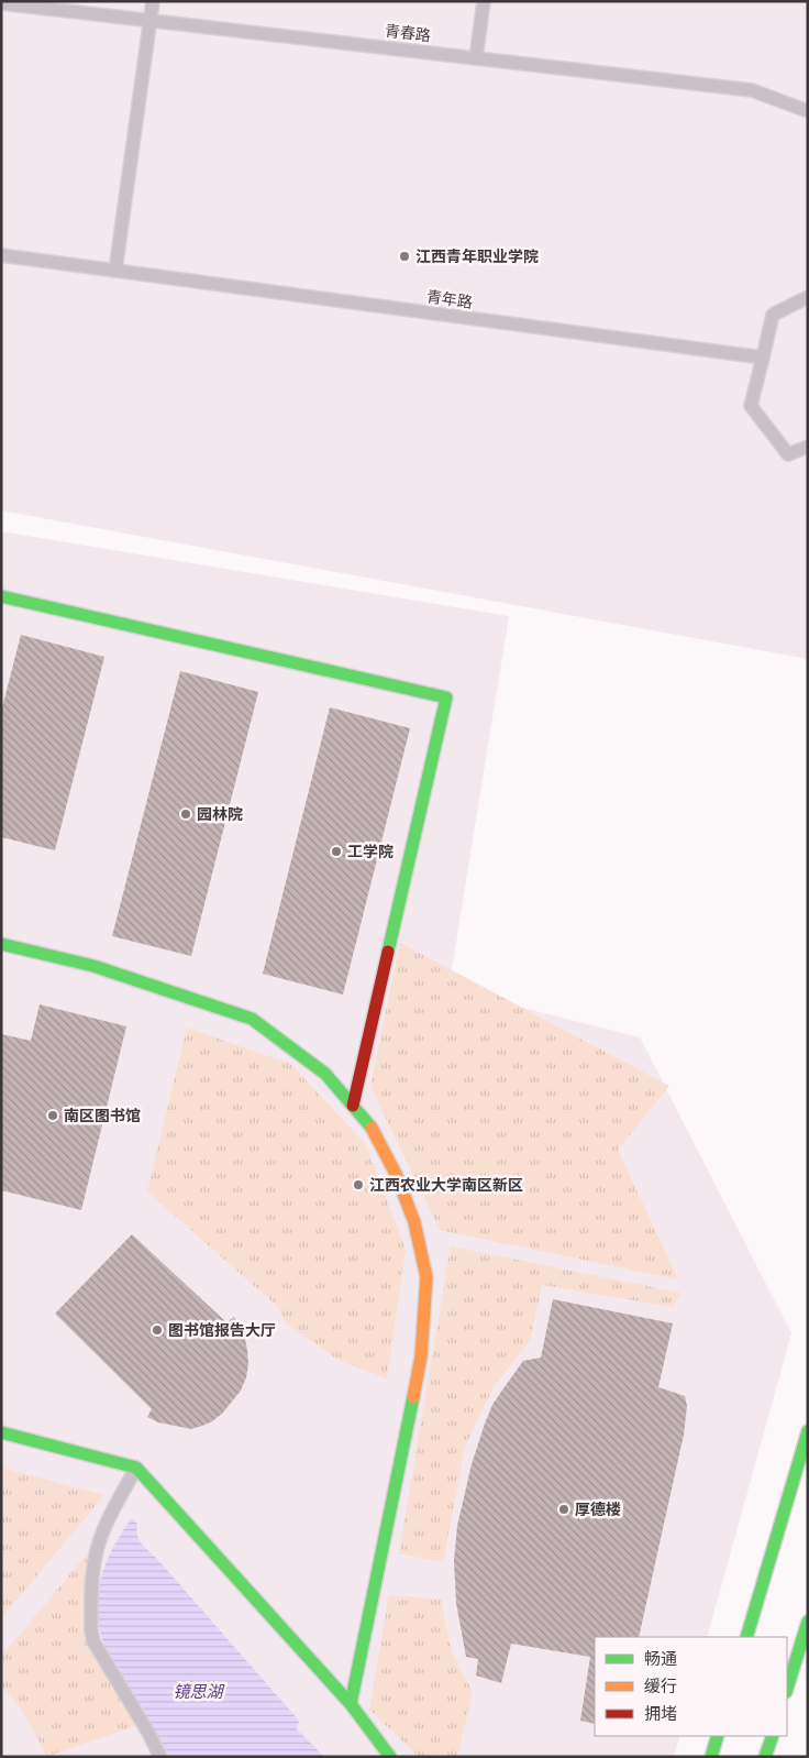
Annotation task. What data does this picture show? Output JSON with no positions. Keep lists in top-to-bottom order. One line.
{"streets":{"lane":["青春路","青年路"]},"water":["镜思湖"],"places":["江西青年职业学院","园林院","工学院","南区图书馆","江西农业大学南区新区","图书馆报告大厅","厚德楼"],"legend":["畅通","缓行","拥堵"]}
